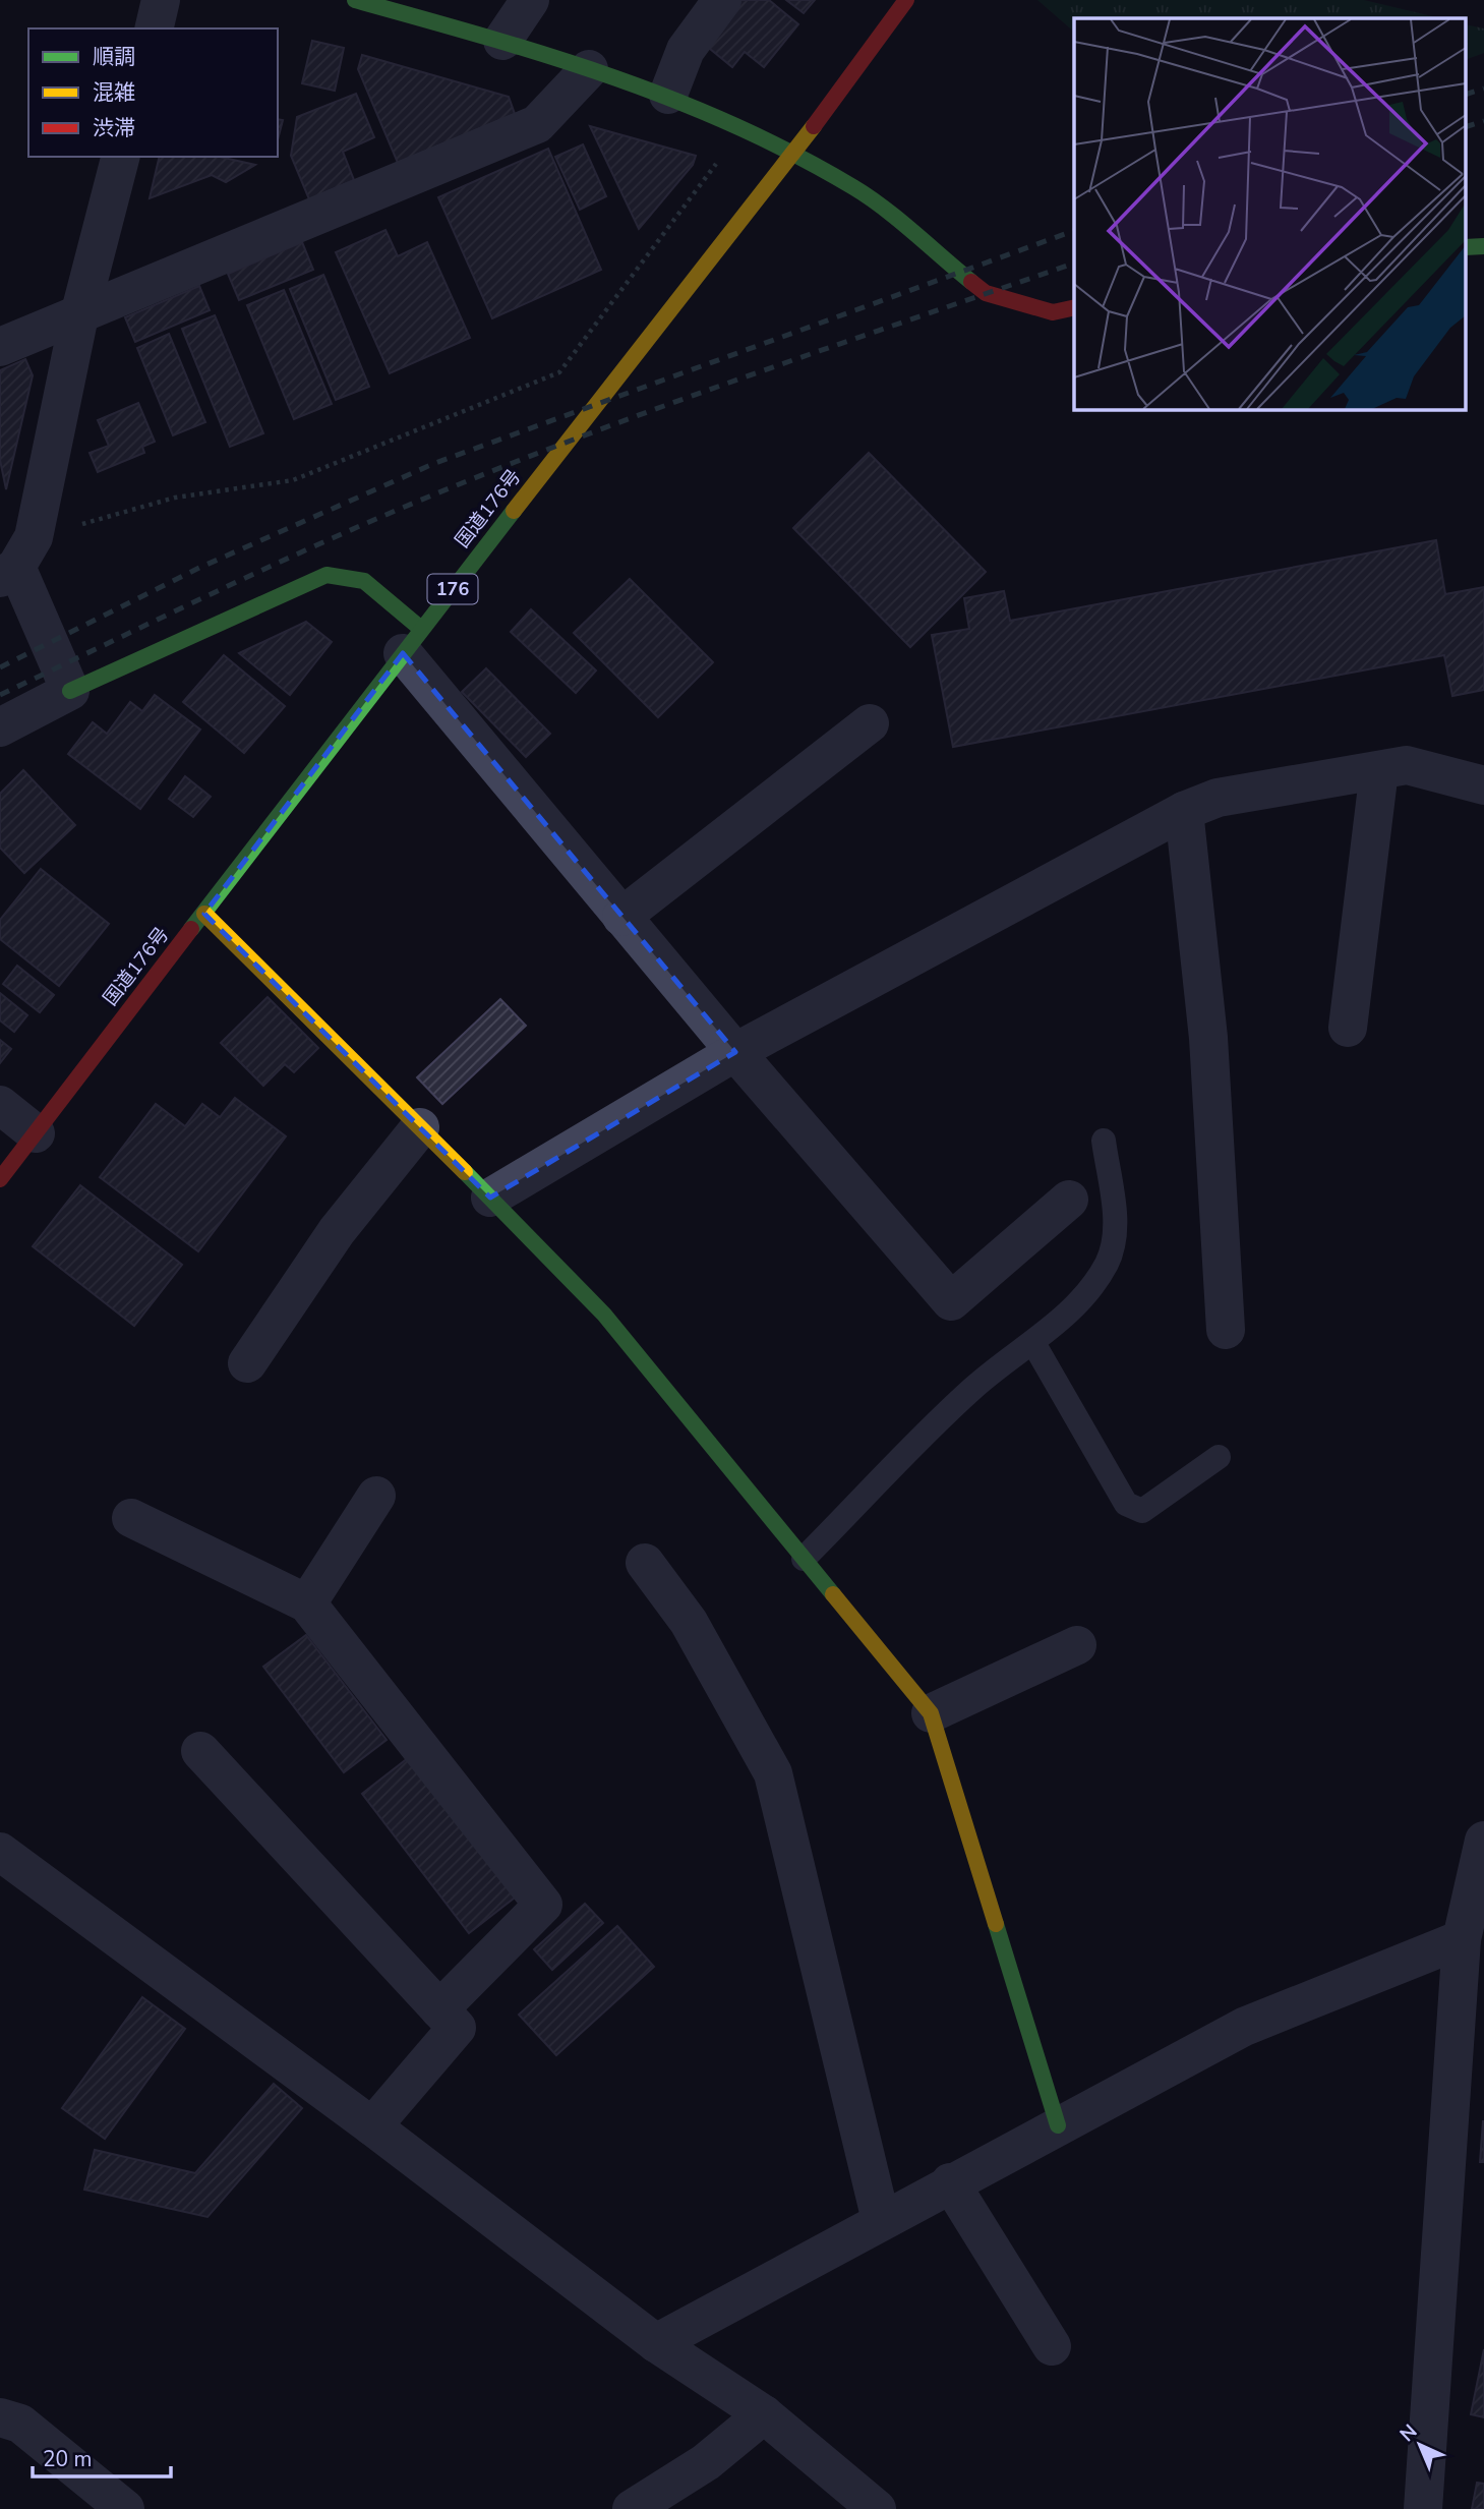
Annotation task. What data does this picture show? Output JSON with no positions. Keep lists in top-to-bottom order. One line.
{"streets":{"main road":["国道176号","176"]},"legend":["順調","混雑","渋滞"],"scale_bar":"20 m","north":"top left"}
